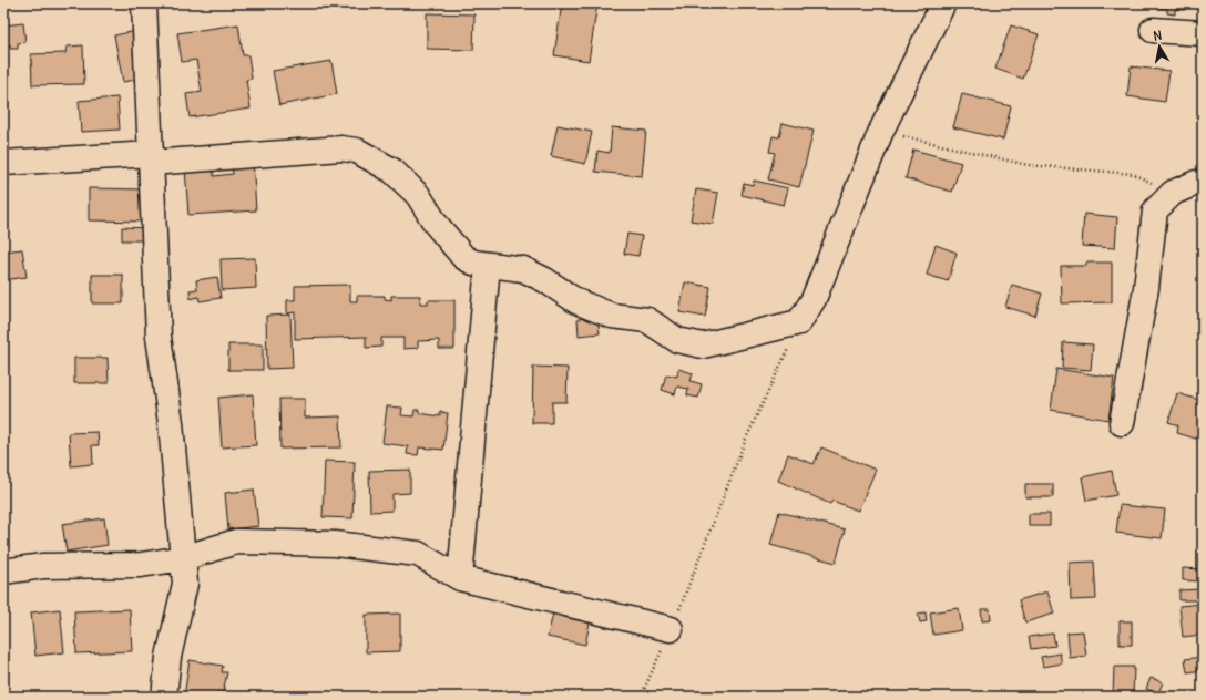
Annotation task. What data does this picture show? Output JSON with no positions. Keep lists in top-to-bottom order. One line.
{"north":"top"}
